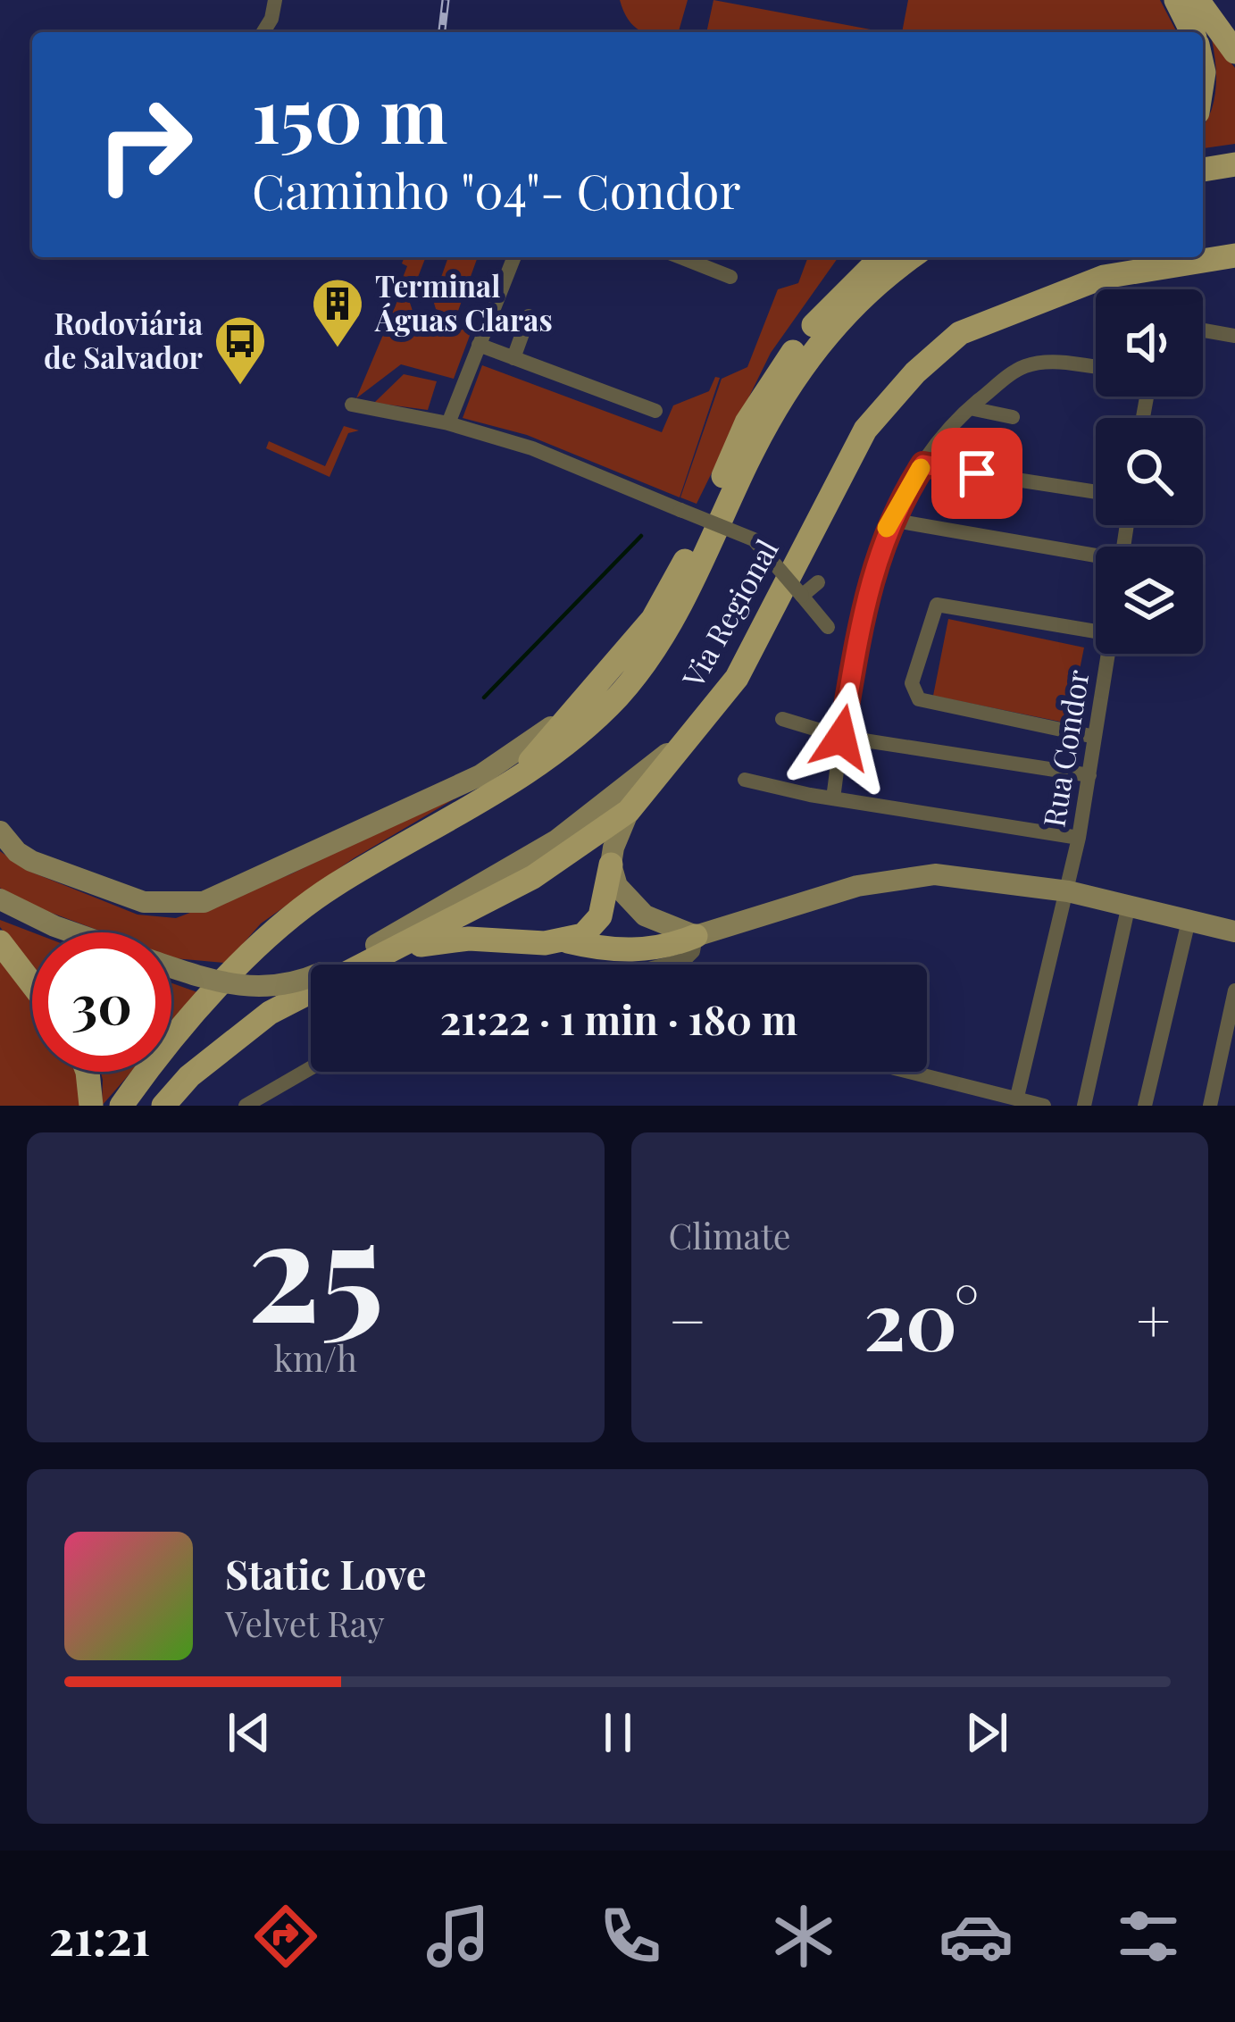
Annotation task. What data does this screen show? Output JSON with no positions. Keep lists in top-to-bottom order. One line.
{"streets":{"main road":["Via Regional"],"street":["Rua Condor"]},"places":{"building":["Terminal Águas Claras"],"bus stop":["Rodoviária de Salvador"]},"page":{"turn":["150 m","Caminho \"04\"- Condor"],"limit":"30","trip":"21:22 · 1 min · 180 m","tile":[["25","km/h"],"Climate"],"heat":["−","20°","+"],"song":["Static Love","Velvet Ray"],"tabs":"21:21"}}
